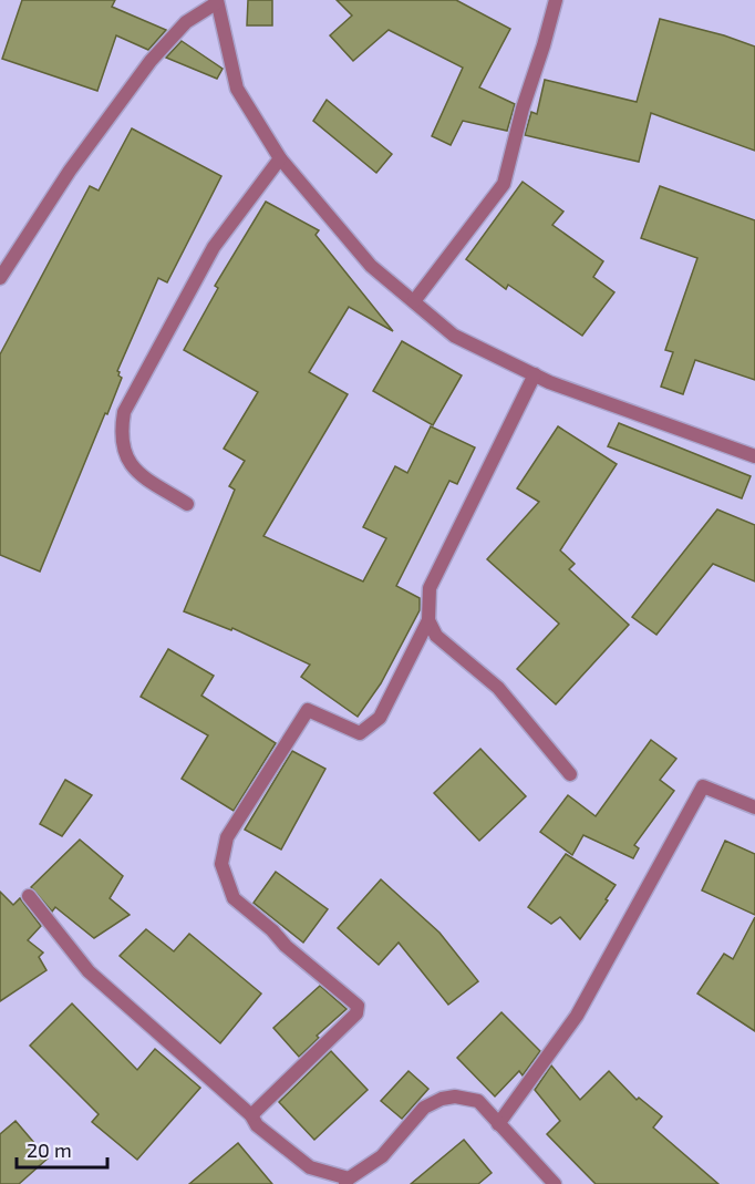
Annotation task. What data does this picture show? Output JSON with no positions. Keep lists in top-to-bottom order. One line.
{"scale_bar":"20 m"}
